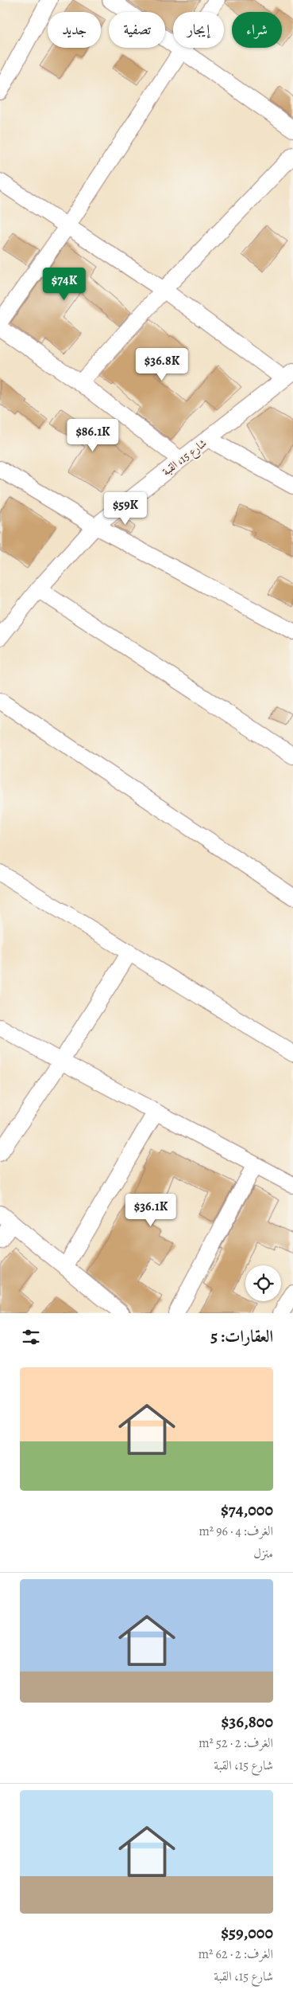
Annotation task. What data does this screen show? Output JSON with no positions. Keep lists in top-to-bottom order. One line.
{"streets":{"street":["شارع 15، القبة"]},"page":{"chip":["شراء","إيجار","تصفية","جديد"],"price":["$74K","$36.8K","$86.1K","$59K","$36.1K"],"heading":"العقارات: 5","list":[{"name":"$74,000","note":"الغرف: 4 · 96 m² · منزل"},{"name":"$36,800","note":"الغرف: 2 · 52 m² · شارع 15، القبة"},{"name":"$59,000","note":"الغرف: 2 · 62 m² · شارع 15، القبة"}]}}
